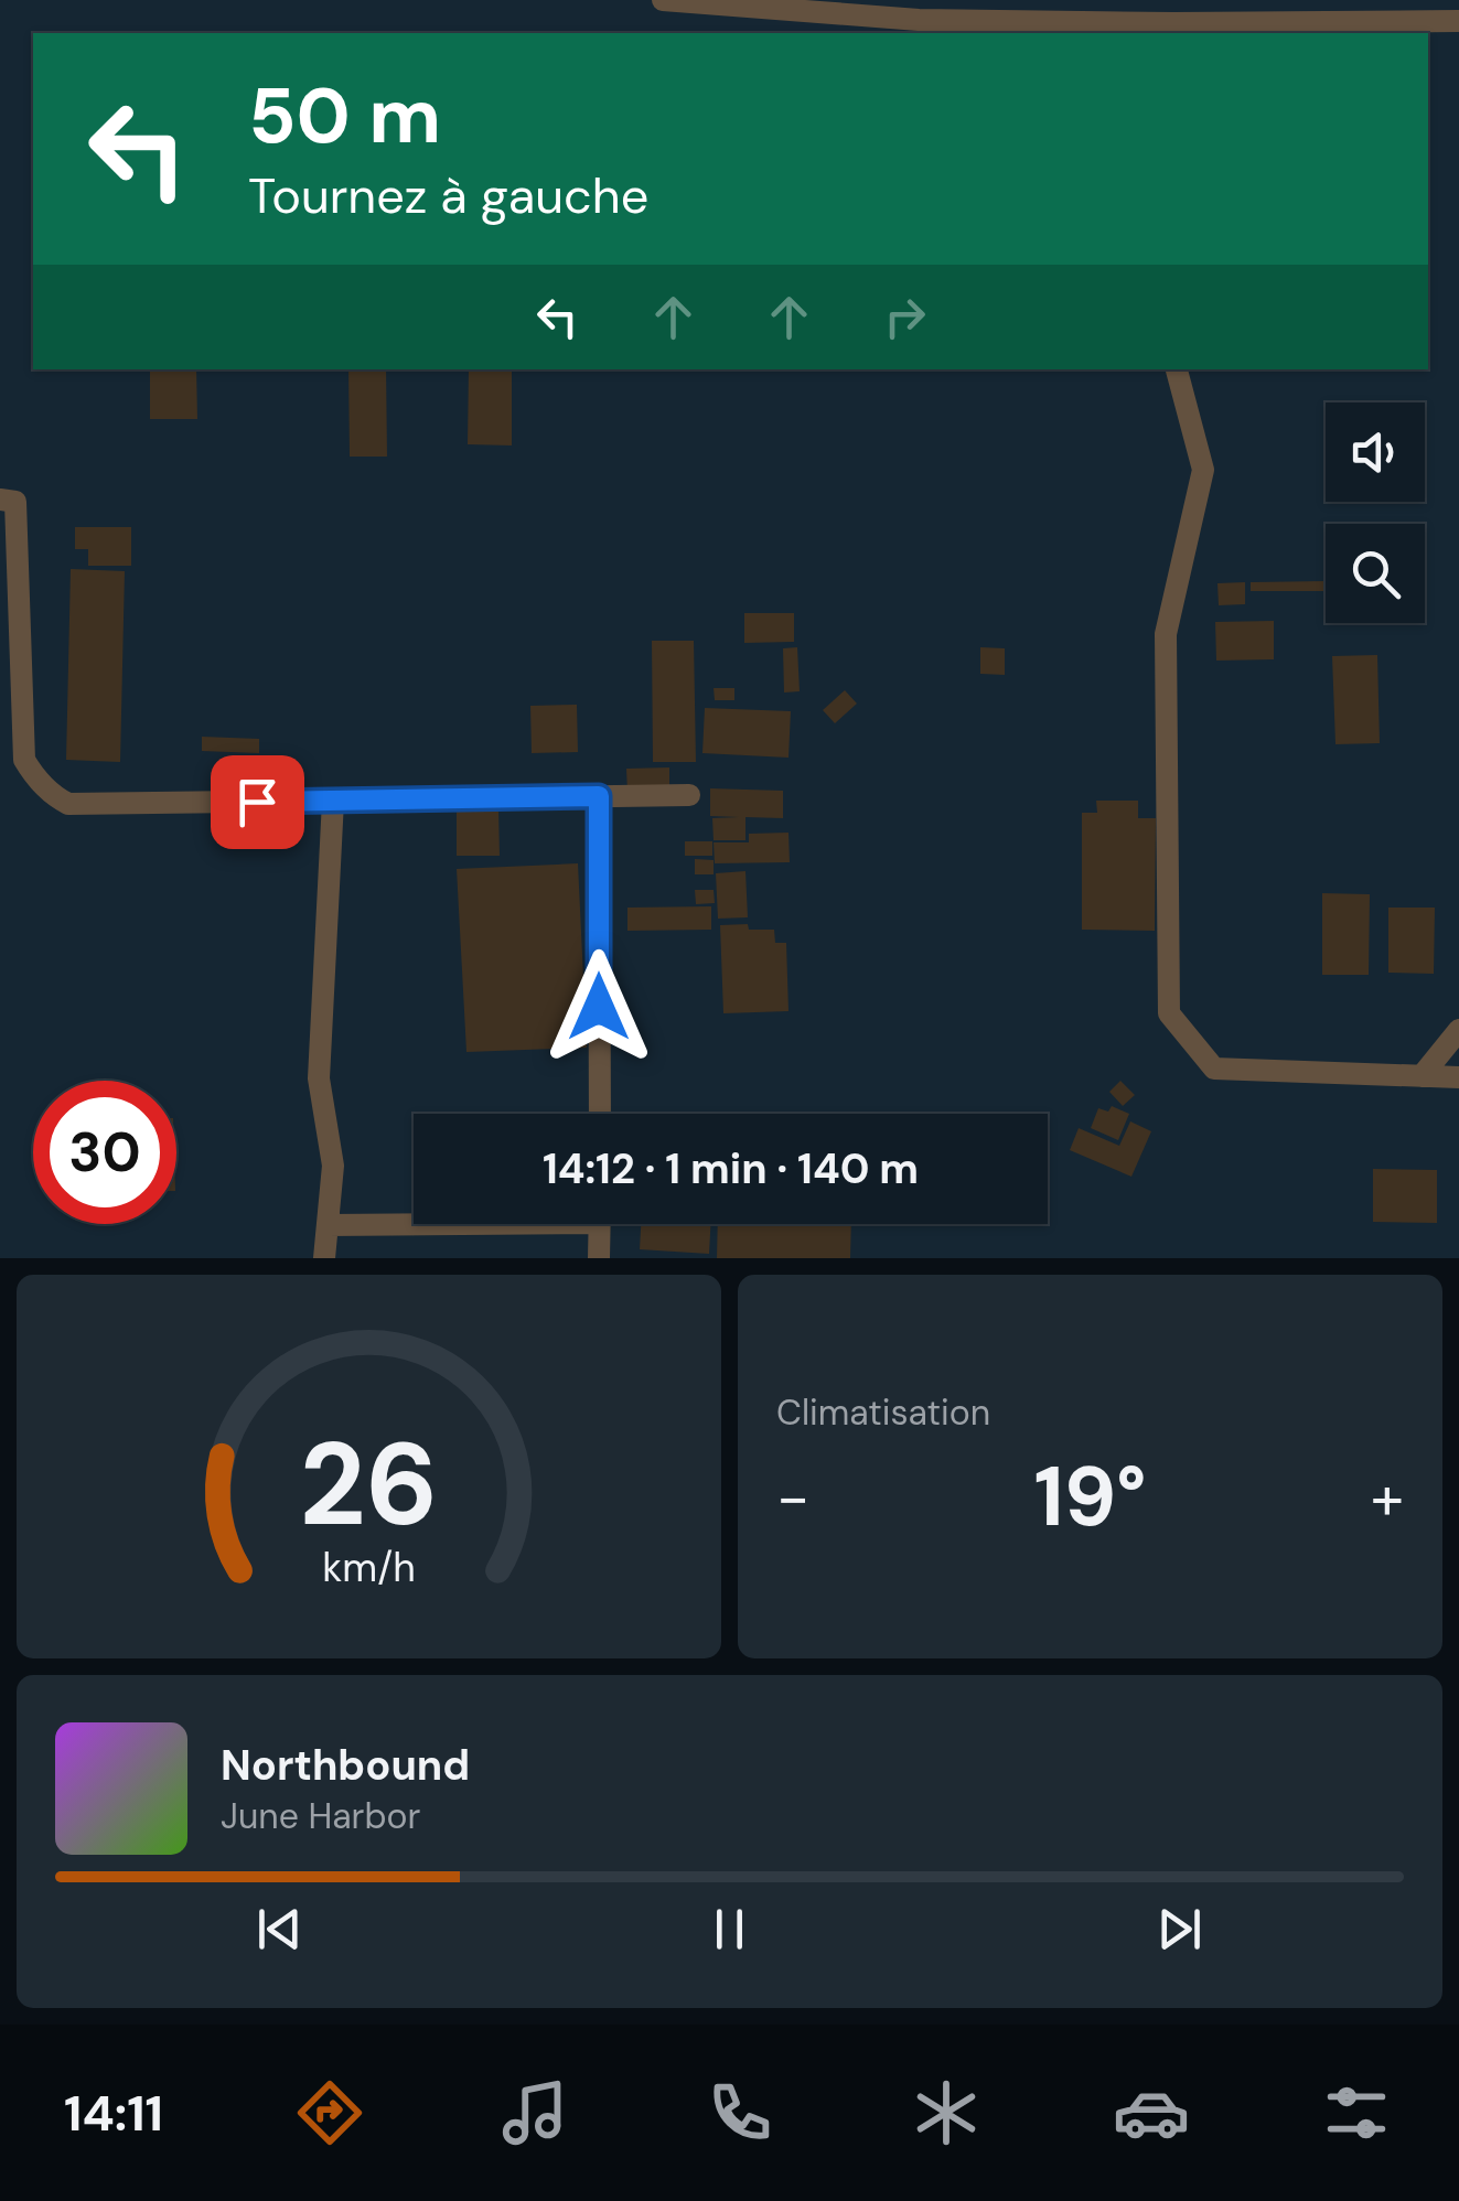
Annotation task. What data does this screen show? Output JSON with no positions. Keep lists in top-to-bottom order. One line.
{"page":{"turn":["50 m","Tournez à gauche"],"limit":"30","trip":"14:12 · 1 min · 140 m","tile":"Climatisation","heat":["−","19°","+"],"song":["Northbound","June Harbor"],"tabs":"14:11","gauge":["26","km/h"]}}
